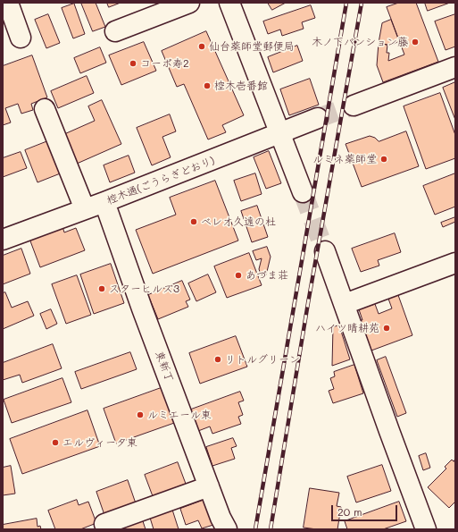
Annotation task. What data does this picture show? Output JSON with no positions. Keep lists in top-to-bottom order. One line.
{"streets":{"street":["椌木通(ごうらぎどおり)","東新丁"]},"crossings":[["椌木通(ごうらぎどおり)","東新丁"]],"places":["木ノ下パンション藤","仙台薬師堂郵便局","コーポ寿2","椌木壱番館","ルミネ薬師堂","ベレオ久遠の杜","あづま荘","スターヒルズ3","ハイツ晴耕苑","リトルグリーン","ルミエール東","エルヴィータ東"],"scale_bar":"20 m"}
